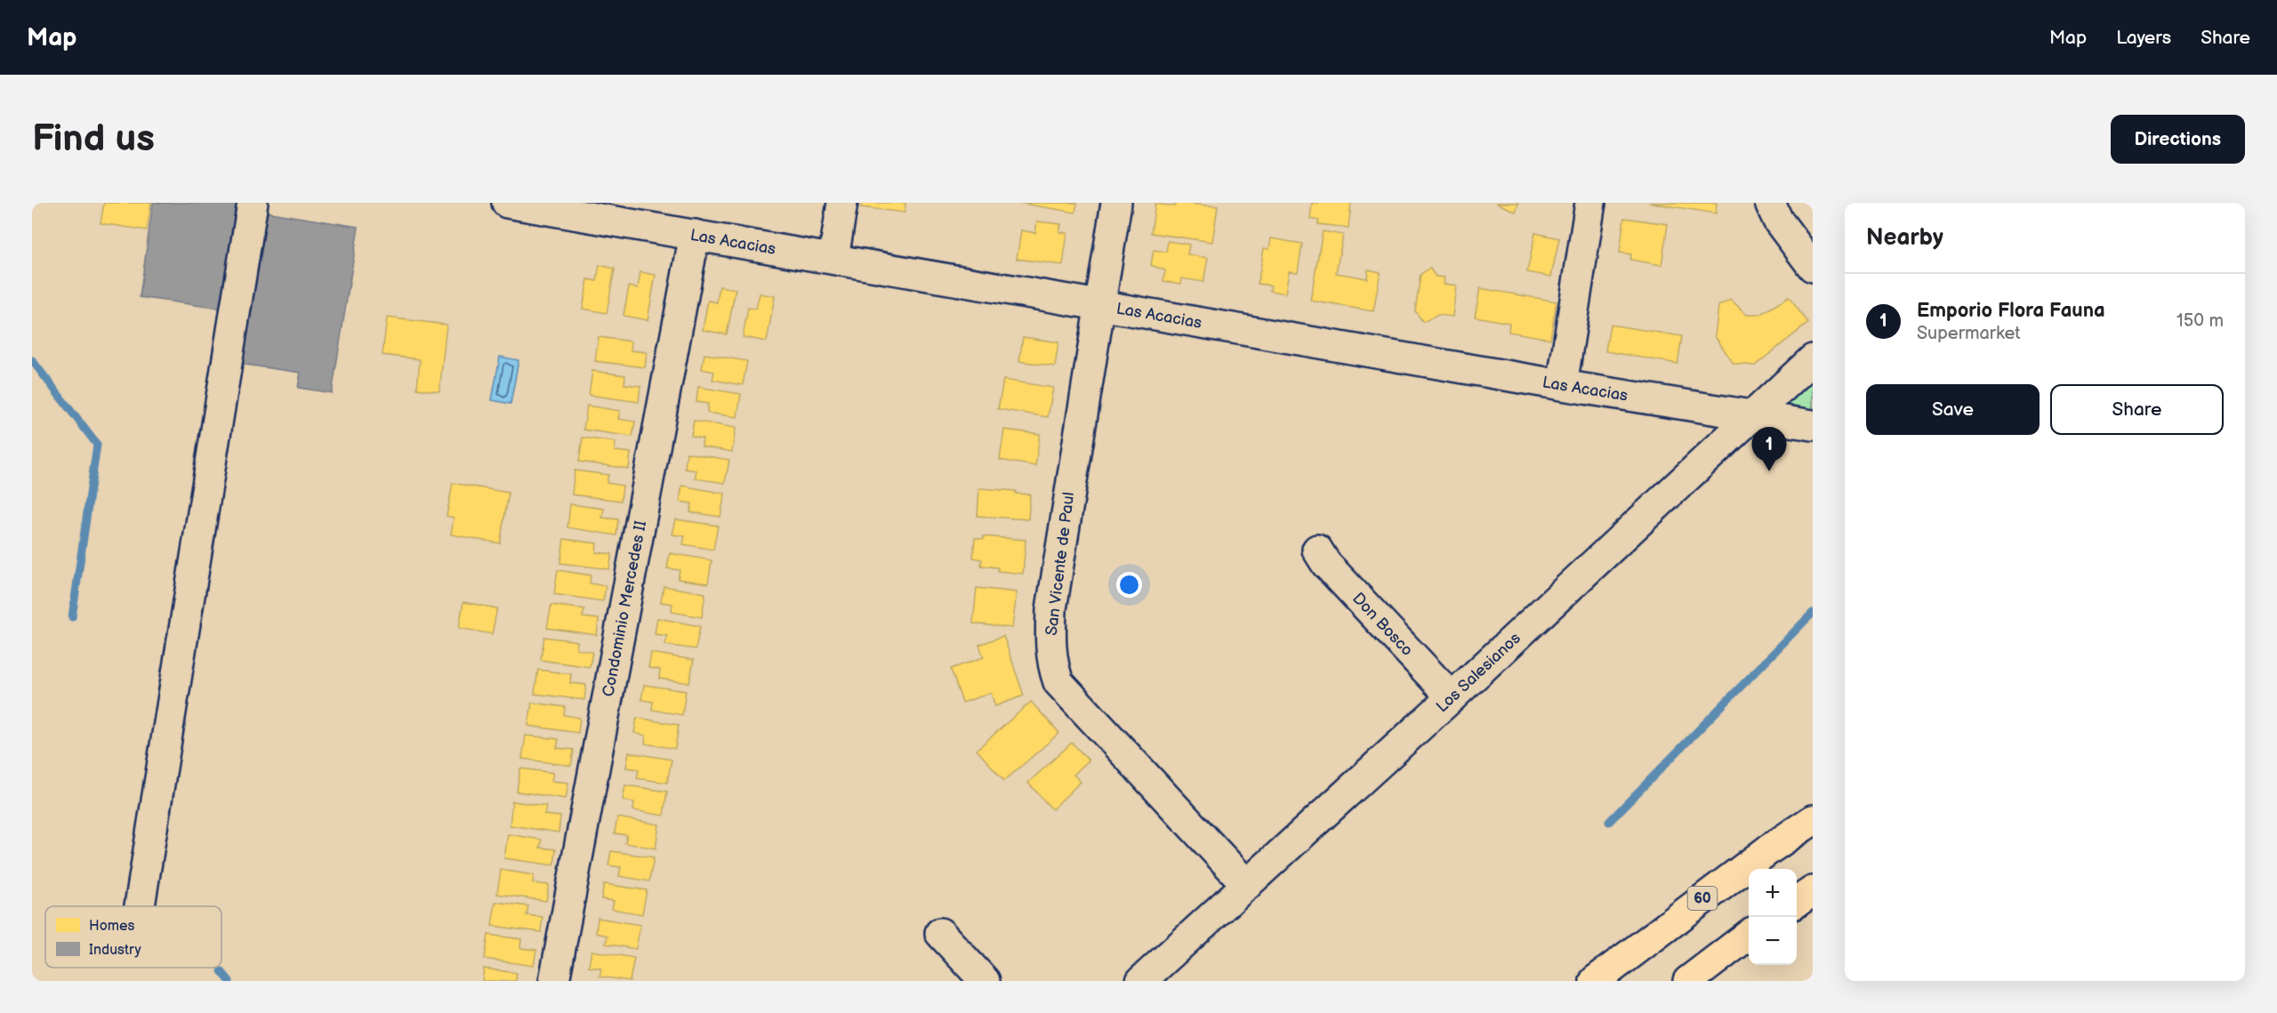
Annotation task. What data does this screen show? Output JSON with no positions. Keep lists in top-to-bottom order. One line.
{"streets":{"highway":["60"],"street":["Las Acacias","San Vicente de Paul","Condominio Mercedes II","Don Bosco","Los Salesianos"]},"crossings":[["Las Acacias","San Vicente de Paul"],["Las Acacias","Condominio Mercedes II"],["Las Acacias","Los Salesianos"],["San Vicente de Paul","Los Salesianos"],["Don Bosco","Los Salesianos"]],"legend":["Homes","Industry"],"page":{"header":"Map","nav":["Map","Layers","Share"],"buttons":["Directions",["Save","Share"]],"title":"Find us","heading":"Nearby","list":[{"mark":"1","name":"Emporio Flora Fauna","note":"Supermarket","value":"150 m"}],"pins":"1","map_buttons":["+","−"]}}
